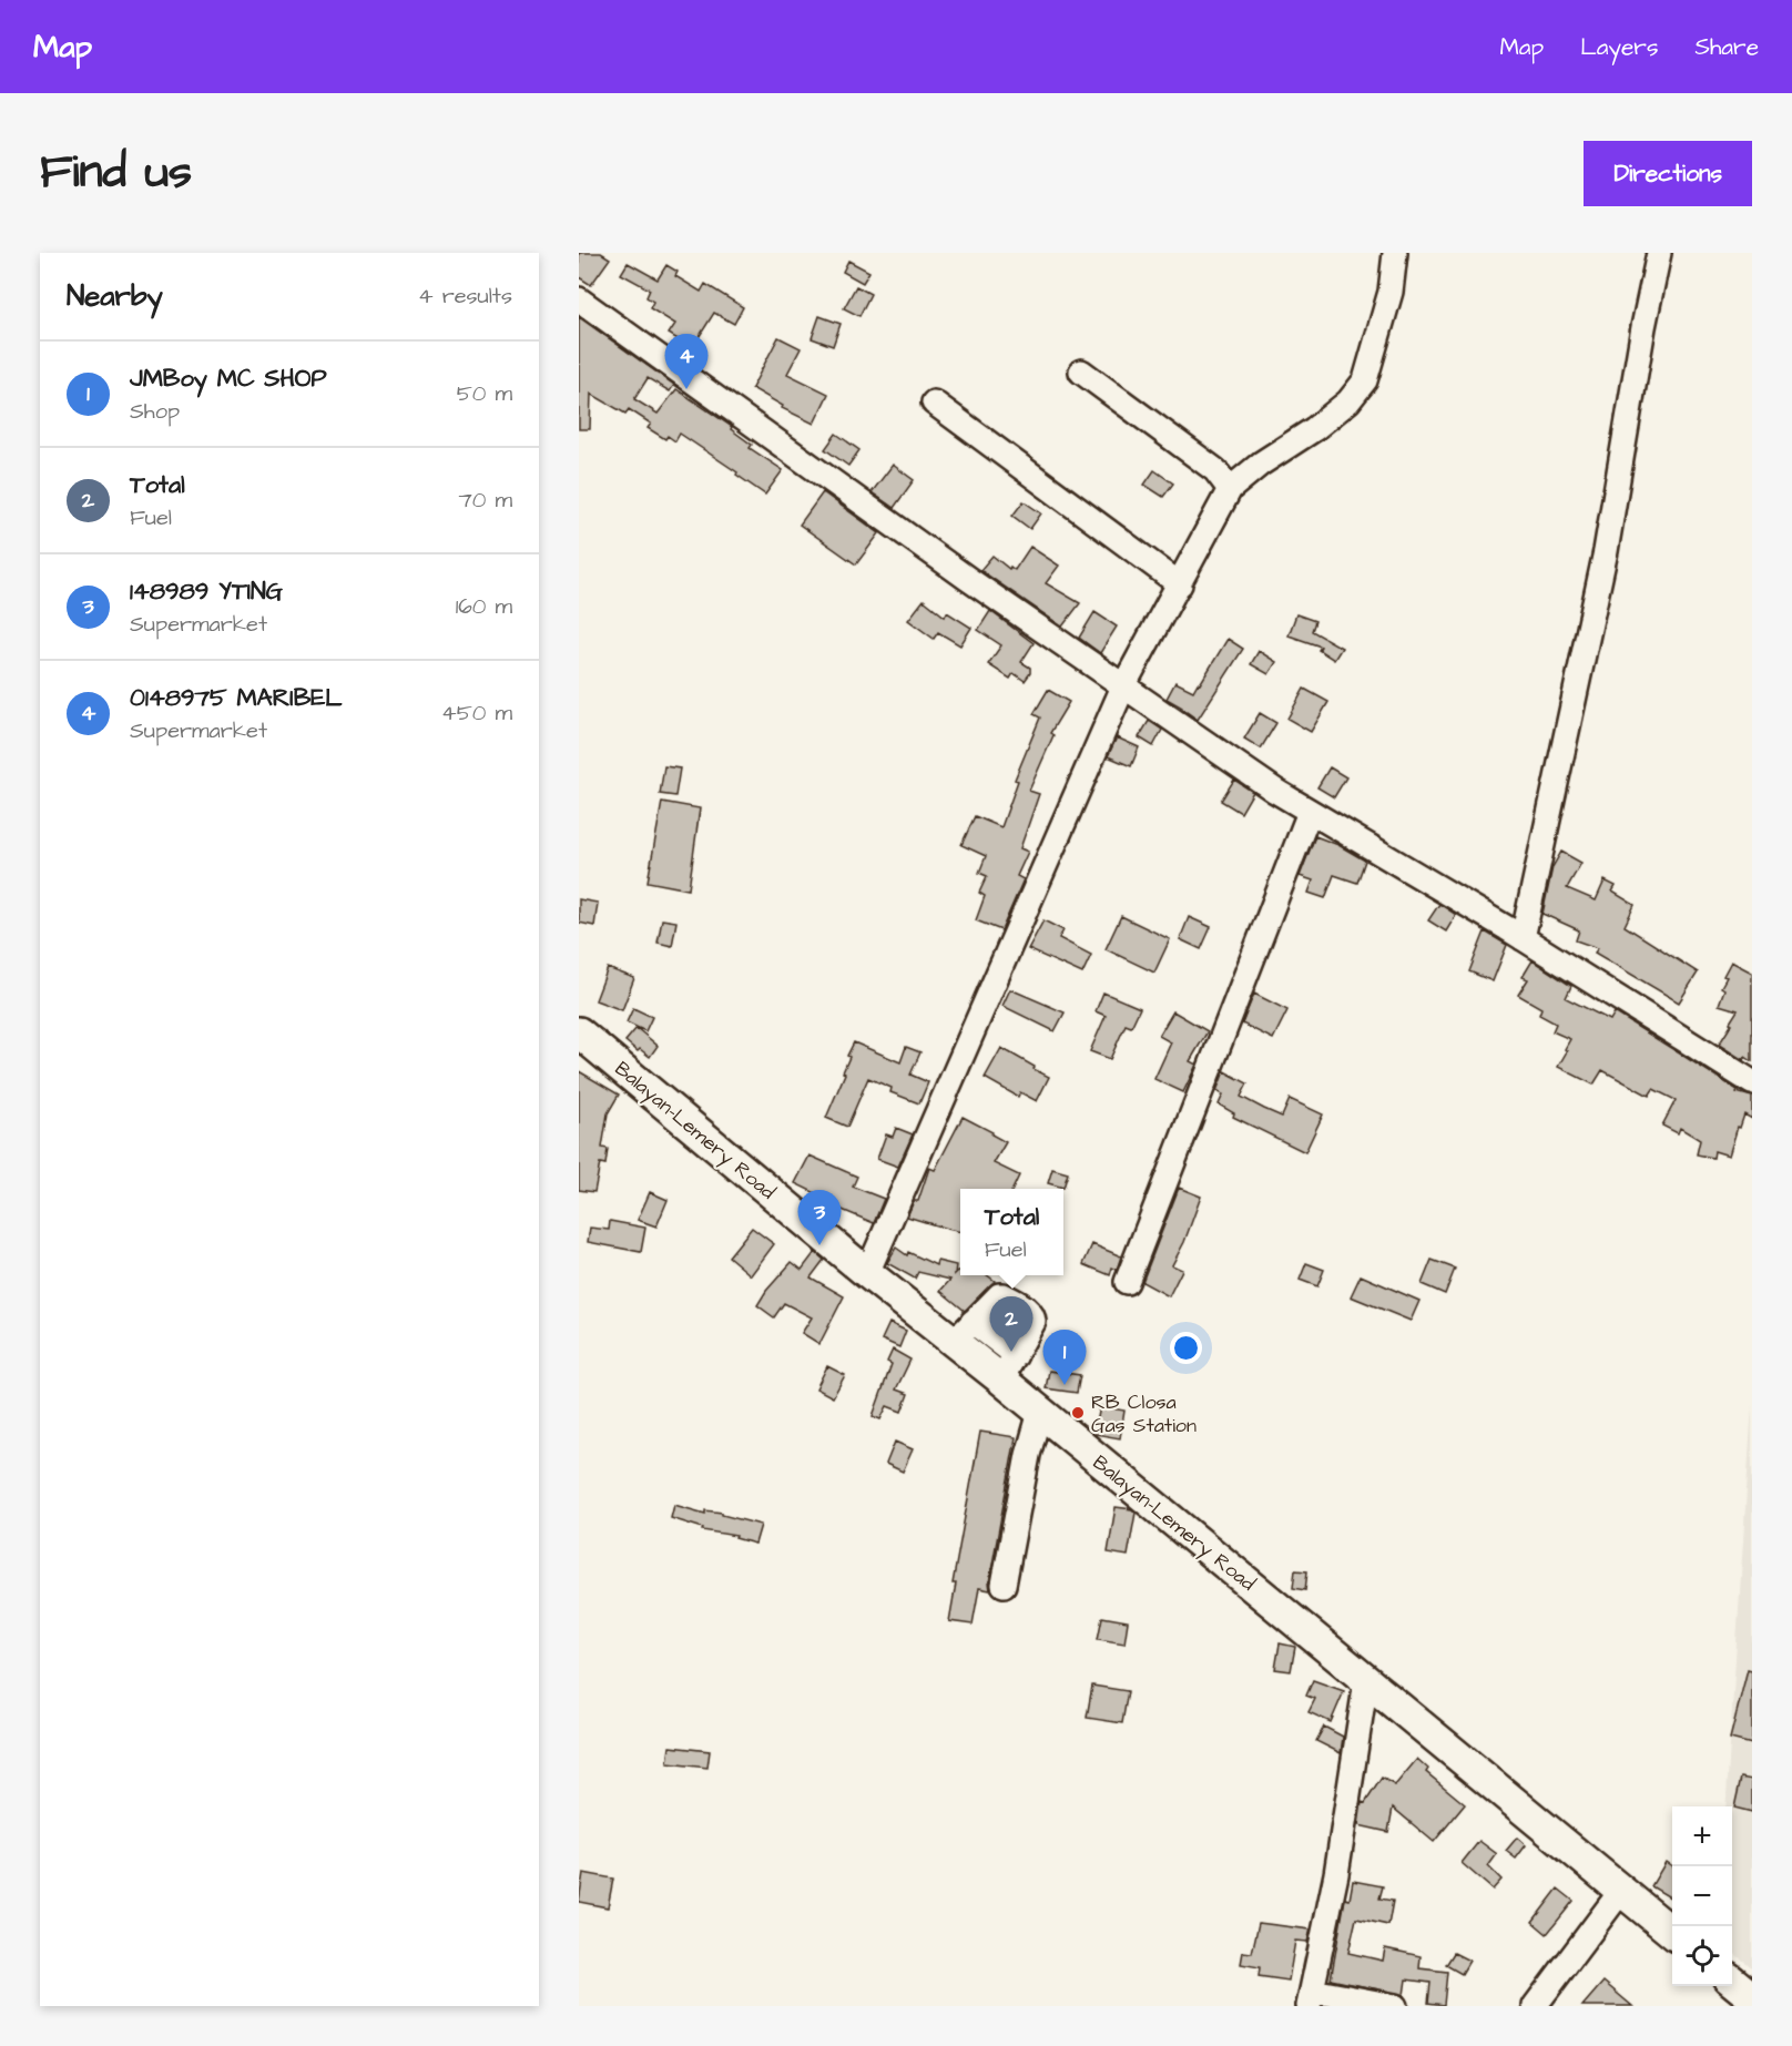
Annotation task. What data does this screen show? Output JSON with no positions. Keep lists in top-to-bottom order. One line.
{"streets":{"main road":["Balayan-Lemery Road"]},"places":["RB Closa Gas Station"],"page":{"header":"Map","nav":["Map","Layers","Share"],"title":"Find us","buttons":"Directions","heading":["Nearby","4 results"],"pins":["4","3","2","1"],"list":[{"mark":"1","name":"JMBoy MC SHOP","note":"Shop","value":"50 m"},{"mark":"2","name":"Total","note":"Fuel","value":"70 m"},{"mark":"3","name":"148989 YTING","note":"Supermarket","value":"160 m"},{"mark":"4","name":"0148975 MARIBEL","note":"Supermarket","value":"450 m"}],"popup":["Total","Fuel"],"map_buttons":["+","−"]}}
